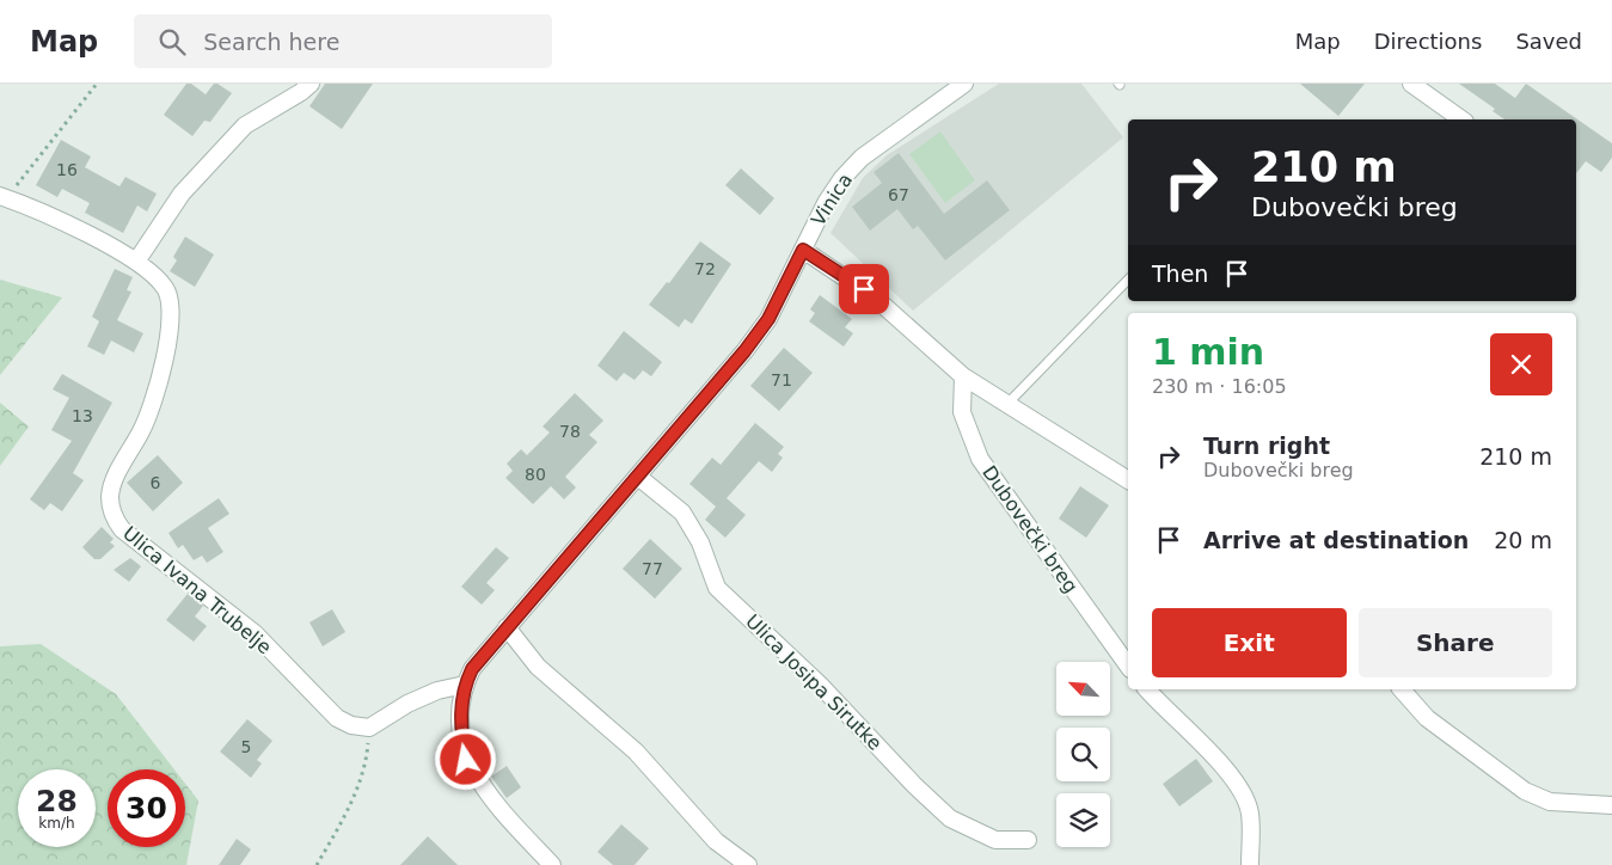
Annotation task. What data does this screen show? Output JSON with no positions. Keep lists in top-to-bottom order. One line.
{"streets":{"street":["Vinica","Dubovečki breg","Ulica Ivana Trubelje","Ulica Josipa Sirutke"]},"crossings":[["Vinica","Ulica Josipa Sirutke"]],"house_numbers":["16","67","72","71","13","78","80","6","77","5"],"north":"top left","page":{"header":"Map","search":"Search here","nav":["Map","Directions","Saved"],"turn":["210 m","Dubovečki breg"],"then":"Then","heading":["1 min","230 m · 16:05"],"list":[{"name":"Turn right","note":"Dubovečki breg","value":"210 m"},{"name":"Arrive at destination","value":"20 m"}],"buttons":["Exit","Share"],"speed":"28 km/h","limit":"30"}}
